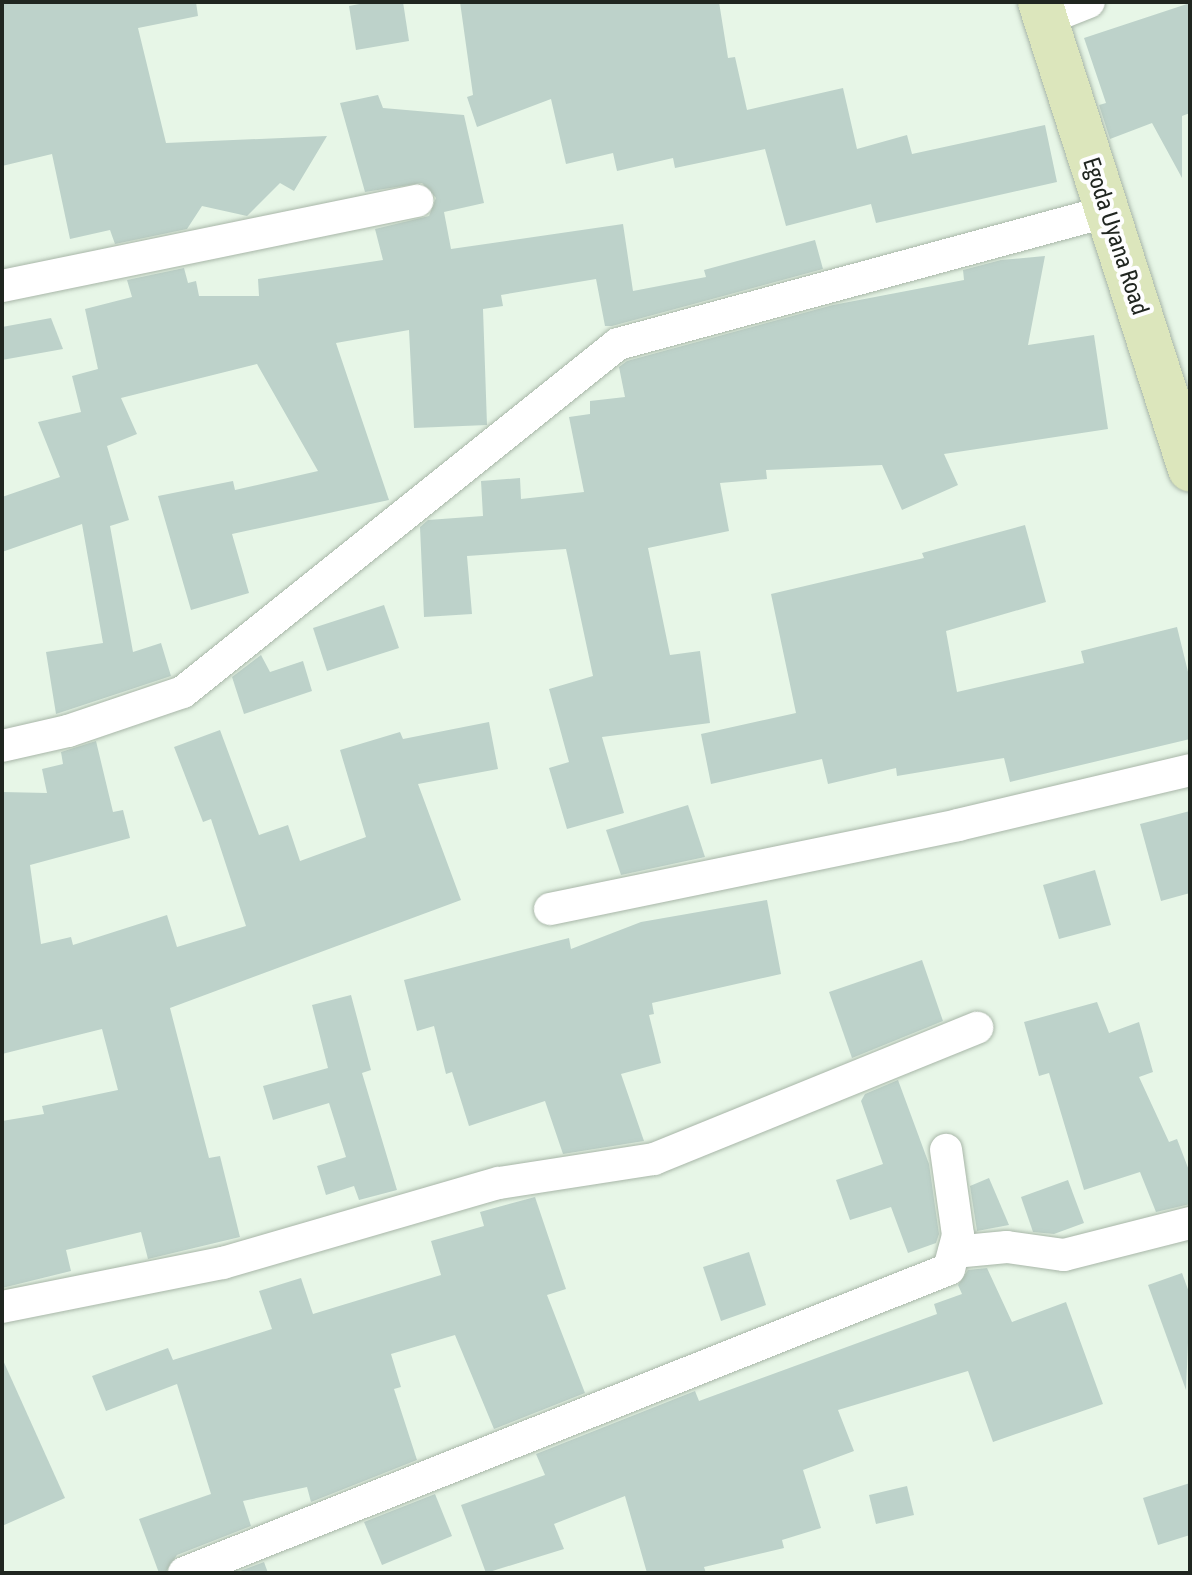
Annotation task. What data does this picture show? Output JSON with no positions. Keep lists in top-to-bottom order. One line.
{"streets":{"main road":["Egoda Uyana Road"]}}
